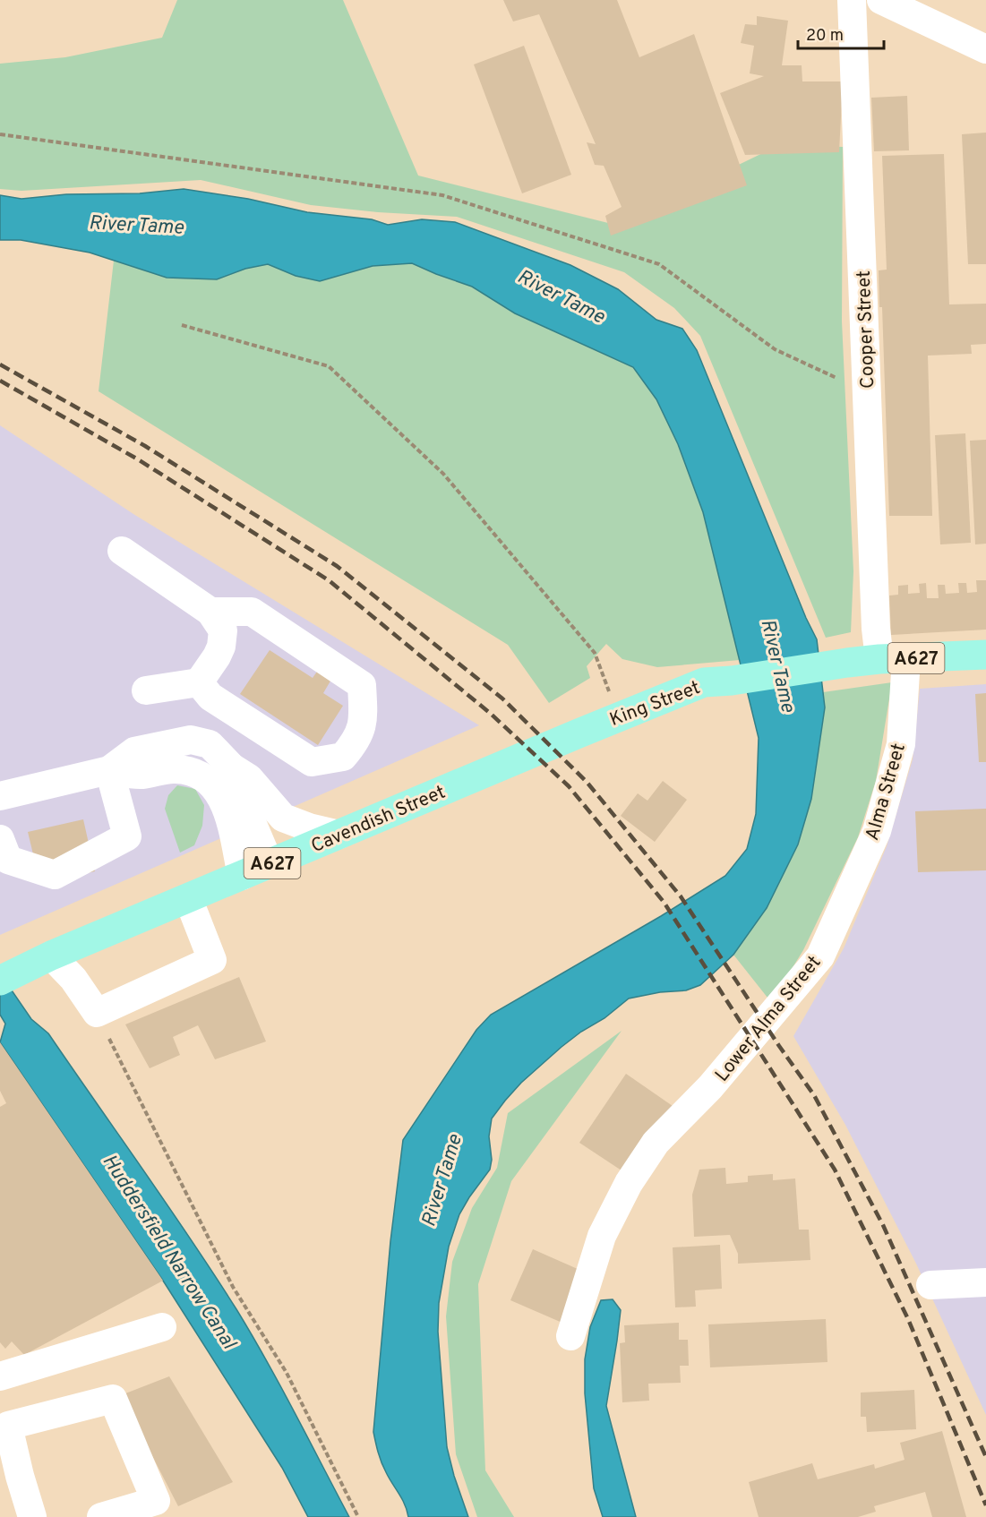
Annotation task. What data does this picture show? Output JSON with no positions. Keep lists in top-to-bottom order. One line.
{"streets":{"main road":["A627","King Street","Cavendish Street"],"street":["Cooper Street","Alma Street","Lower Alma Street"]},"crossings":[["Cooper Street","A627"],["Cooper Street","King Street"],["Cooper Street","Alma Street"],["A627","King Street"],["A627","Alma Street"],["King Street","Alma Street"],["King Street","Cavendish Street"],["Alma Street","Lower Alma Street"]],"water":["River Tame","Huddersfield Narrow Canal"],"scale_bar":"20 m"}
